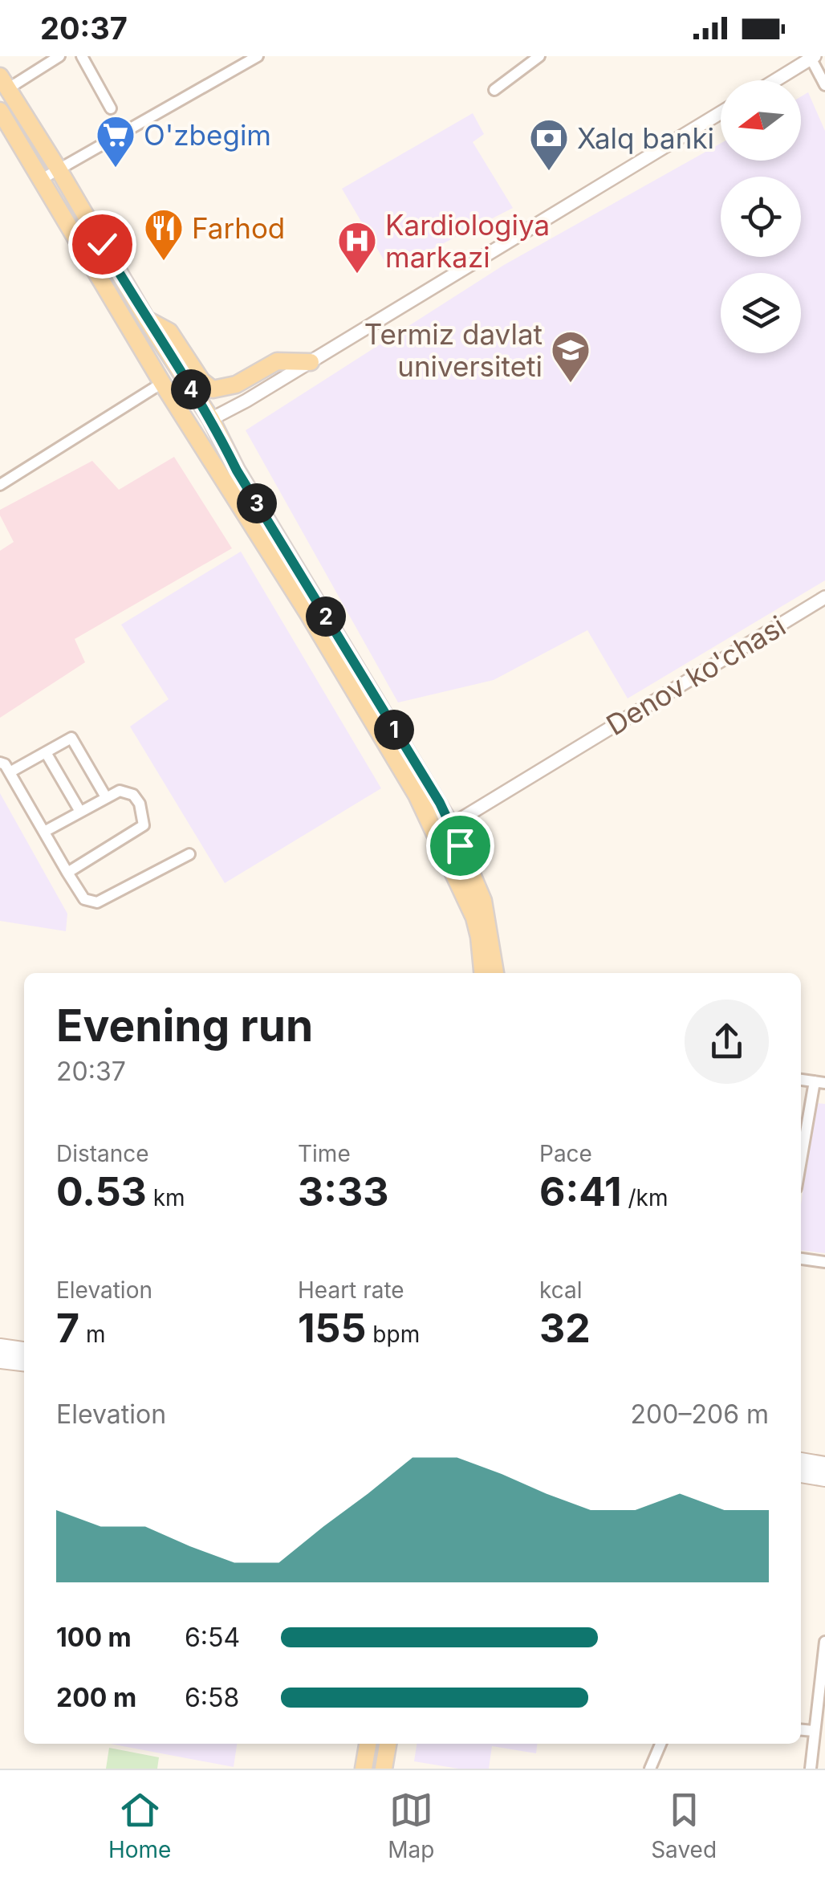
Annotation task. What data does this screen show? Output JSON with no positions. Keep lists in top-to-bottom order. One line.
{"streets":{"street":["Denov ko'chasi"]},"places":{"supermarket":["O'zbegim"],"bank":["Xalq banki"],"restaurant":["Farhod"],"hospital":["Kardiologiya markazi"],"school or university":["Termiz davlat universiteti"]},"north":"left","page":{"status":"20:37","pins":["4","3","2","1"],"heading":["Evening run","20:37"],"stats":[["Distance","0.53 km"],["Time","3:33"],["Pace","6:41 /km"],["Elevation","7 m"],["Heart rate","155 bpm"],["kcal","32"]],"chart":["Elevation","200–206 m"],"list":[{"name":"100 m","note":"6:54"},{"name":"200 m","note":"6:58"}],"tabs":["Home","Map","Saved"]}}
